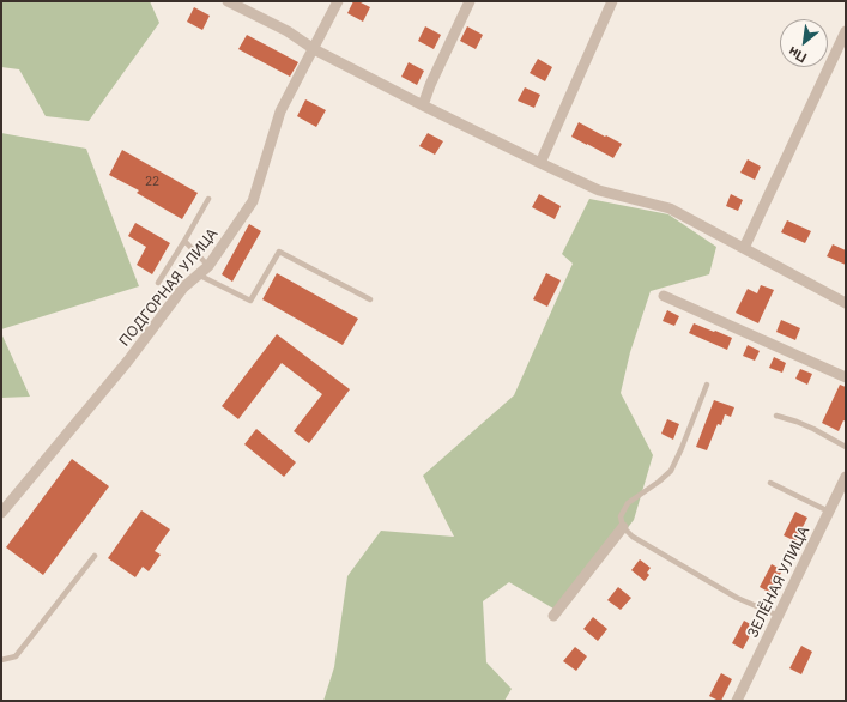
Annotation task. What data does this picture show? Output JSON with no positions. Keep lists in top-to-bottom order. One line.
{"streets":{"street":["ПОДГОРНАЯ УЛИЦА","ЗЕЛЁНАЯ УЛИЦА"]},"house_numbers":["22"],"north":"bottom left"}
